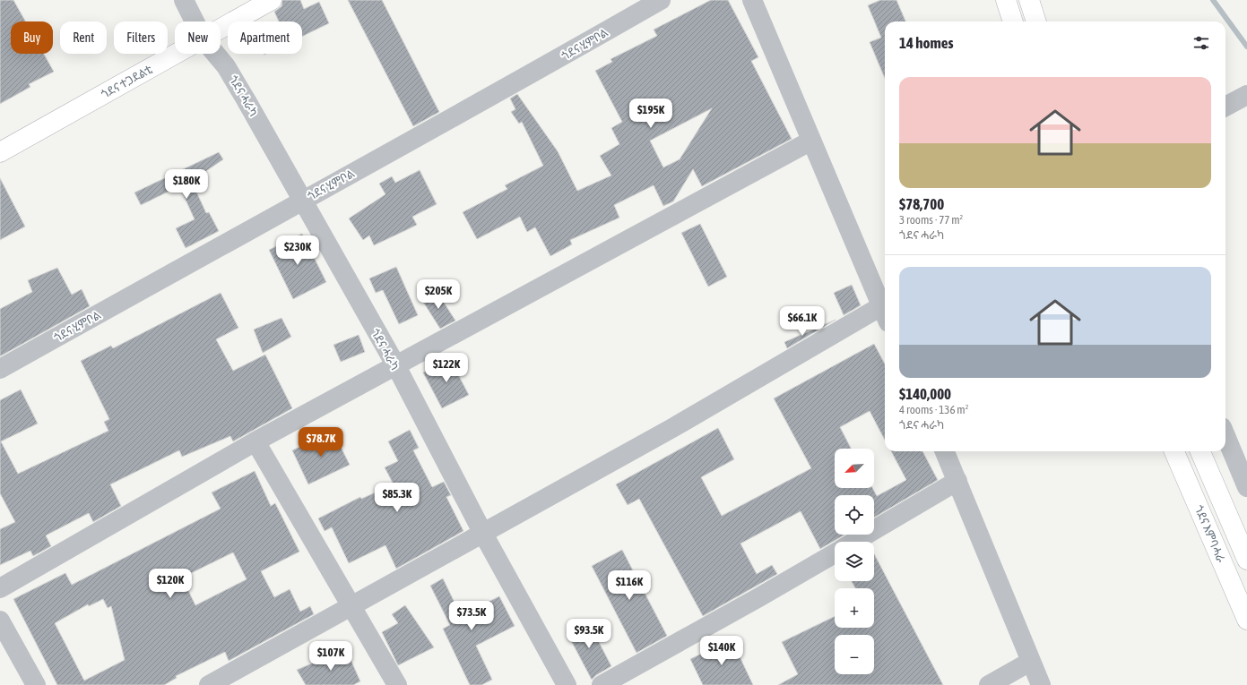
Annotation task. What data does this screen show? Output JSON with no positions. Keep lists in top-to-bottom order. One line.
{"streets":{"main road":["ጎደና ተጋደልቲ","ጎደና እምባሓራ"],"street":["ጎደና ሂምቦል","ጎደና ሓራካ"]},"crossings":[["ጎደና ሂምቦል","ጎደና ሓራካ"]],"north":"bottom left","page":{"chip":["Buy","Rent","Filters","New","Apartment"],"heading":"14 homes","list":[{"name":"$78,700","note":"3 rooms · 77 m² · ጎደና ሓራካ"},{"name":"$140,000","note":"4 rooms · 136 m² · ጎደና ሓራካ"}],"price":["$195K","$180K","$230K","$205K","$66.1K","$122K","$78.7K","$85.3K","$120K","$116K","$73.5K","$93.5K","$140K","$107K"],"map_buttons":["+","−"]}}
